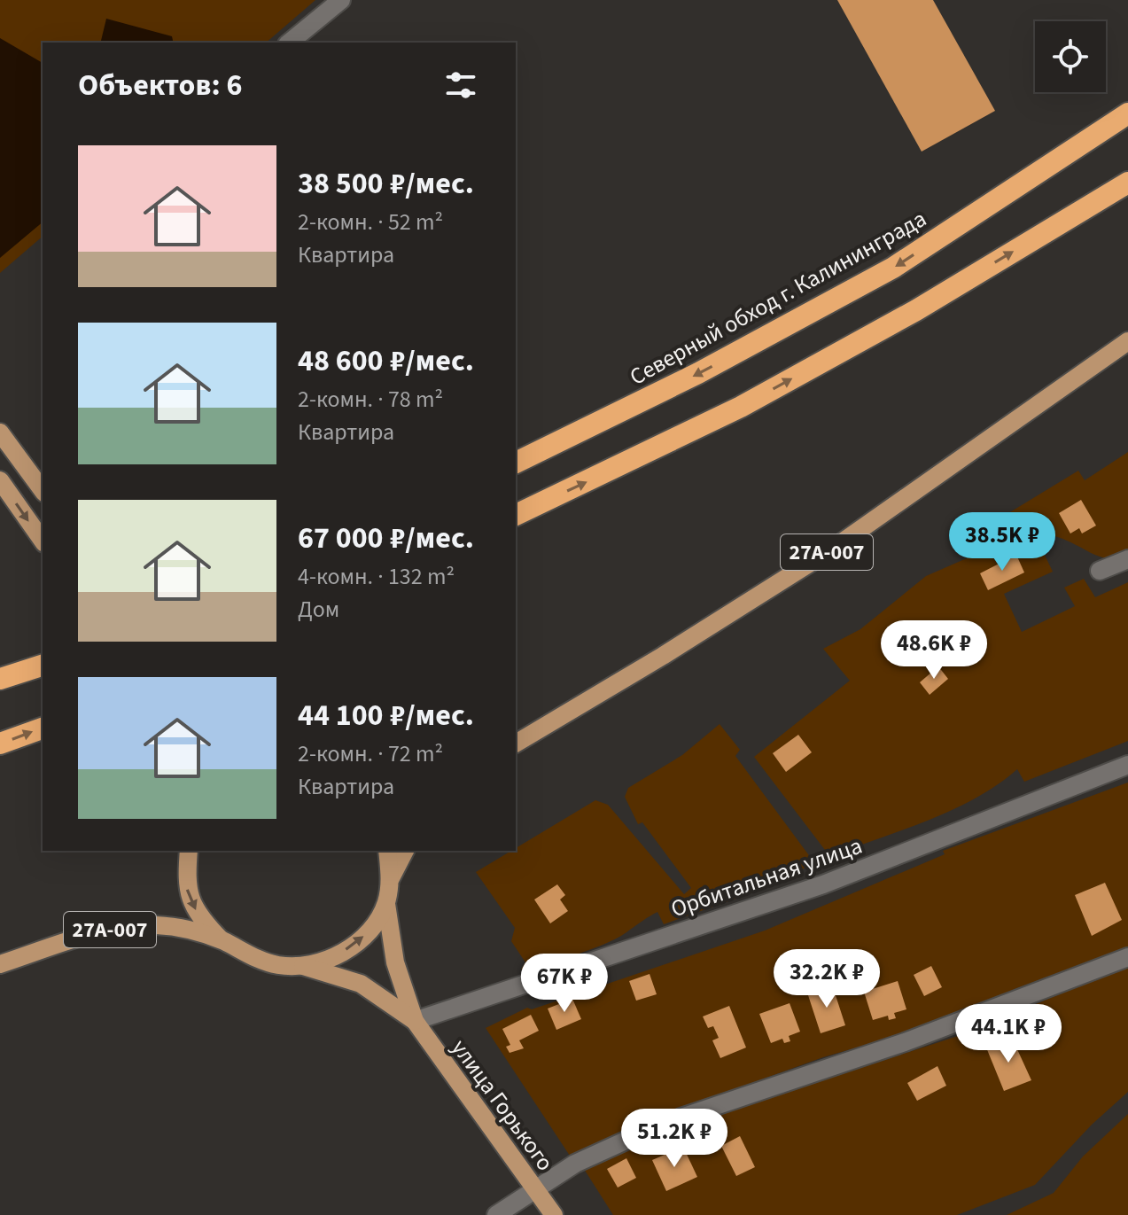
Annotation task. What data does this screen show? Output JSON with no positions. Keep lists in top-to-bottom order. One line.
{"streets":{"highway":["Северный обход г. Калининграда"],"main road":["27А-007","улица Горького"],"street":["Орбитальная улица"]},"crossings":[["Орбитальная улица","улица Горького"]],"page":{"heading":"Объектов: 6","list":[{"name":"38 500 ₽/мес.","note":"2-комн. · 52 m² · Квартира"},{"name":"48 600 ₽/мес.","note":"2-комн. · 78 m² · Квартира"},{"name":"67 000 ₽/мес.","note":"4-комн. · 132 m² · Дом"},{"name":"44 100 ₽/мес.","note":"2-комн. · 72 m² · Квартира"}],"price":["38.5K ₽","48.6K ₽","32.2K ₽","67K ₽","44.1K ₽","51.2K ₽"]}}
